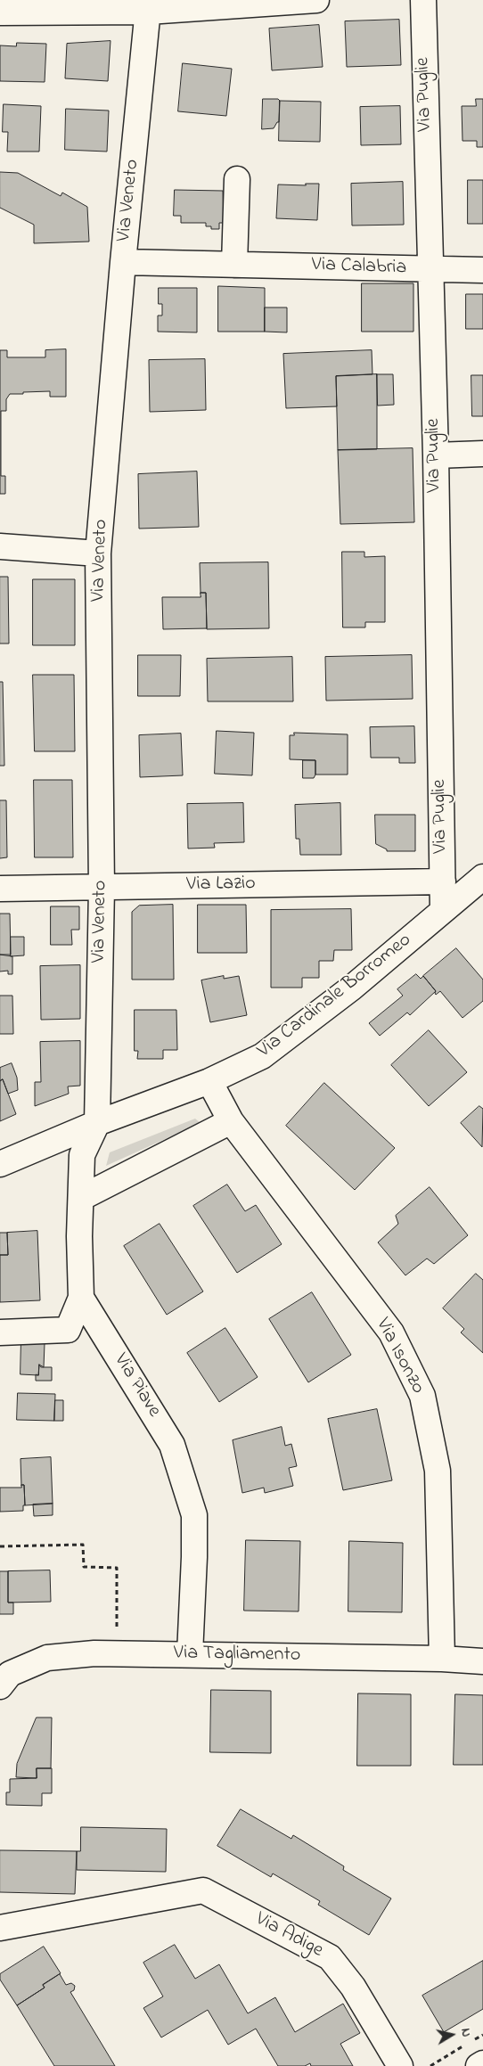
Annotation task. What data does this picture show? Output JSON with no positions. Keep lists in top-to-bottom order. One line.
{"streets":{"street":["Via Puglie","Via Veneto","Via Calabria","Via Lazio","Via Cardinale Borromeo","Via Isonzo","Via Piave","Via Tagliamento","Via Adige"]},"crossings":[["Via Puglie","Via Calabria"],["Via Puglie","Via Lazio"],["Via Puglie","Via Cardinale Borromeo"],["Via Veneto","Via Calabria"],["Via Veneto","Via Lazio"],["Via Veneto","Via Cardinale Borromeo"],["Via Cardinale Borromeo","Via Isonzo"],["Via Isonzo","Via Tagliamento"],["Via Piave","Via Tagliamento"]],"north":"right"}
